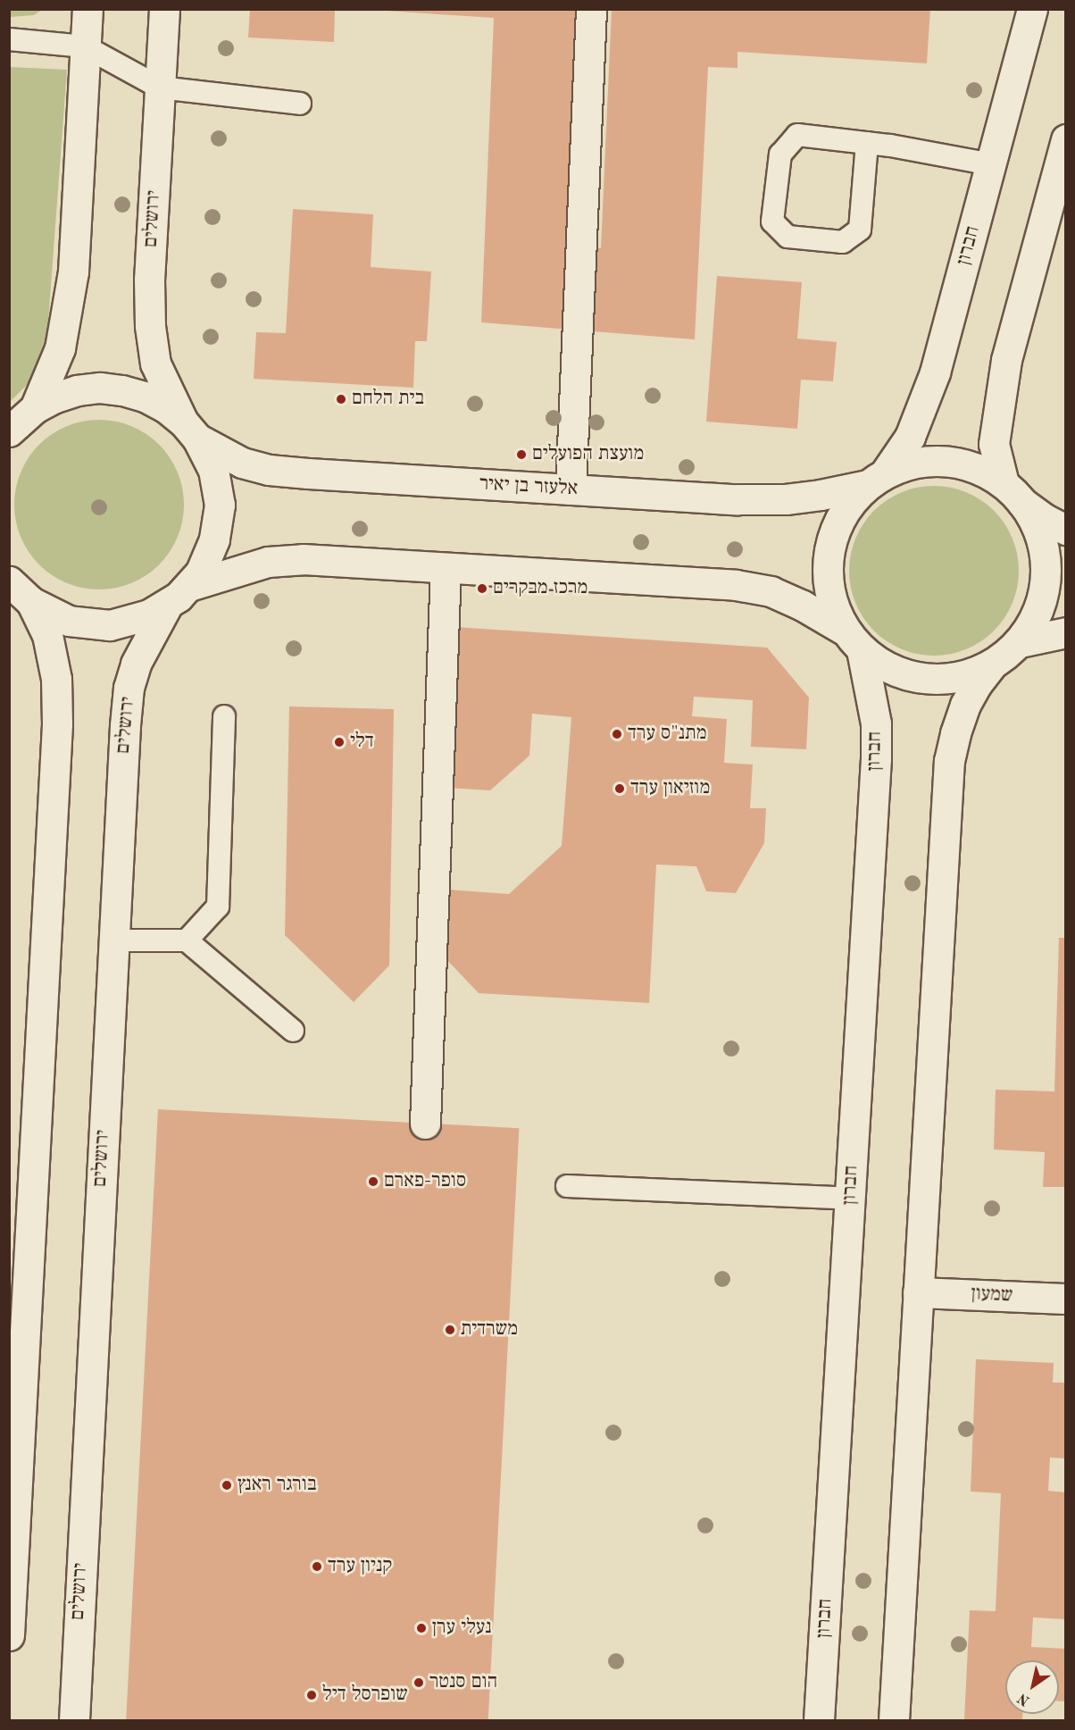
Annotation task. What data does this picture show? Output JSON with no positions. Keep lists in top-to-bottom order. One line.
{"streets":{"main road":["ירושלים","חברון","אלעזר בן יאיר","שמעון"]},"crossings":[["ירושלים","אלעזר בן יאיר"],["חברון","אלעזר בן יאיר"]],"places":["בית הלחם","מועצת הפועלים","מרכז מבקרים","מתנ\"ס ערד","דלי","מוזיאון ערד","סופר-פארם","משרדית","בורגר ראנץ","קניון ערד","נעלי ערן","הום סנטר","שופרסל דיל"],"north":"bottom left"}
